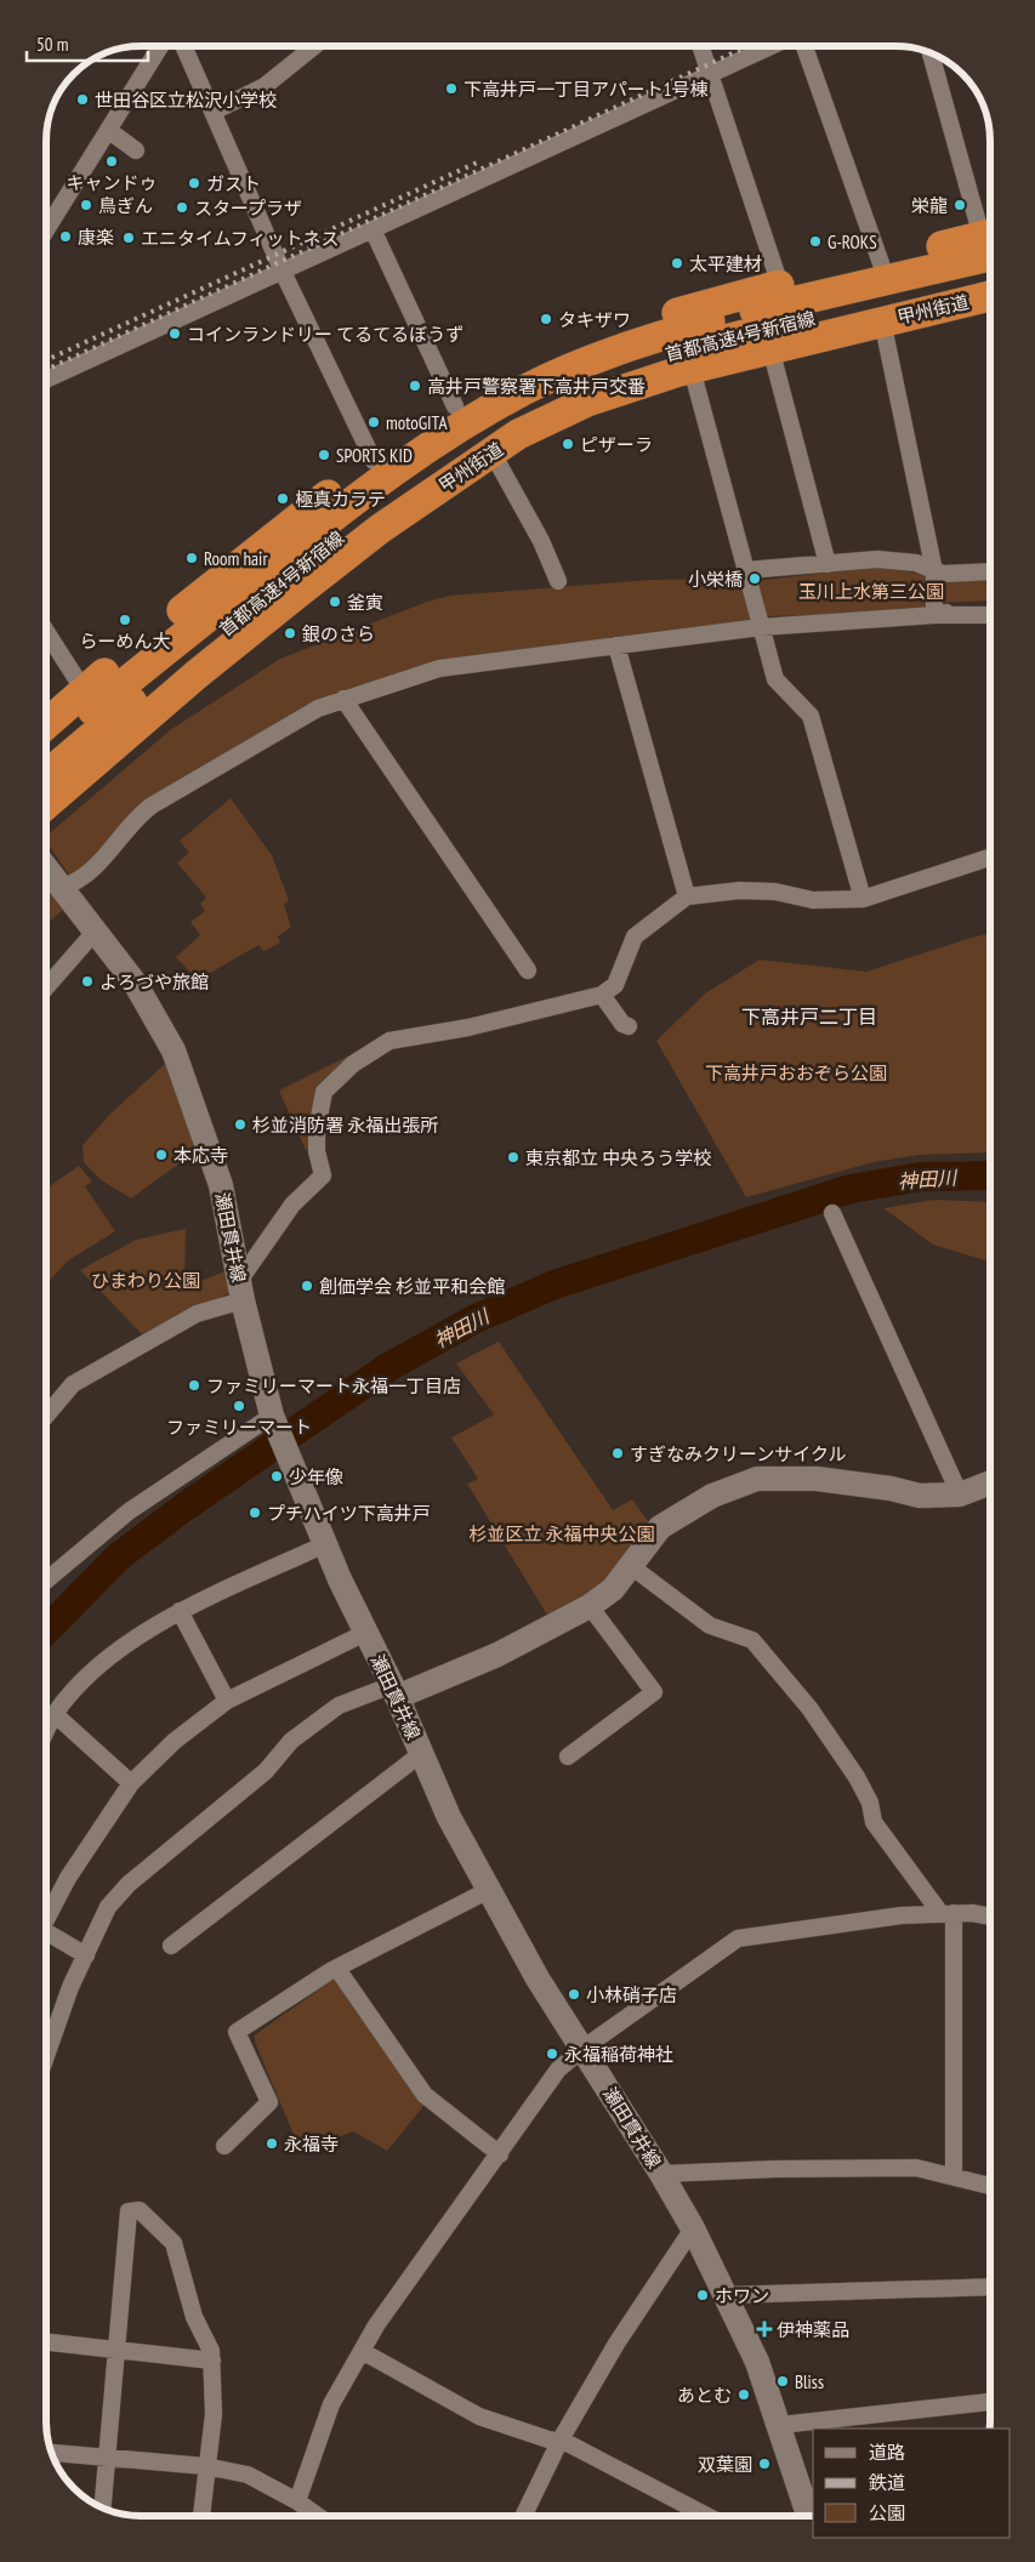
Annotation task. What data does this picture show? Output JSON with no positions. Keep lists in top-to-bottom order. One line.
{"streets":{"highway":["甲州街道","首都高速4号新宿線"],"main road":["瀬田貫井線"]},"districts":["下高井戸二丁目"],"water":["神田川"],"parks":["玉川上水第三公園","下高井戸おおぞら公園","ひまわり公園","杉並区立 永福中央公園"],"places":{"other":["下高井戸一丁目アパート1号棟","世田谷区立松沢小学校","キャンドゥ","ガスト","鳥ぎん","栄龍","スタープラザ","康楽","エニタイムフィットネス","G-ROKS","太平建材","タキザワ","コインランドリー てるてるぼうず","高井戸警察署下高井戸交番","motoGITA","ピザーラ","SPORTS KID","極真カラテ","Room hair","小栄橋","釜寅","らーめん大","銀のさら","よろづや旅館","杉並消防署 永福出張所","本応寺","東京都立 中央ろう学校","創価学会 杉並平和会館","ファミリーマート永福一丁目店","ファミリーマート","すぎなみクリーンサイクル","少年像","プチハイツ下高井戸","小林硝子店","永福稲荷神社","永福寺","ホワン","Bliss","あとむ","双葉園"],"health":["伊神薬品"]},"legend":["道路","鉄道","公園"],"scale_bar":"50 m"}
